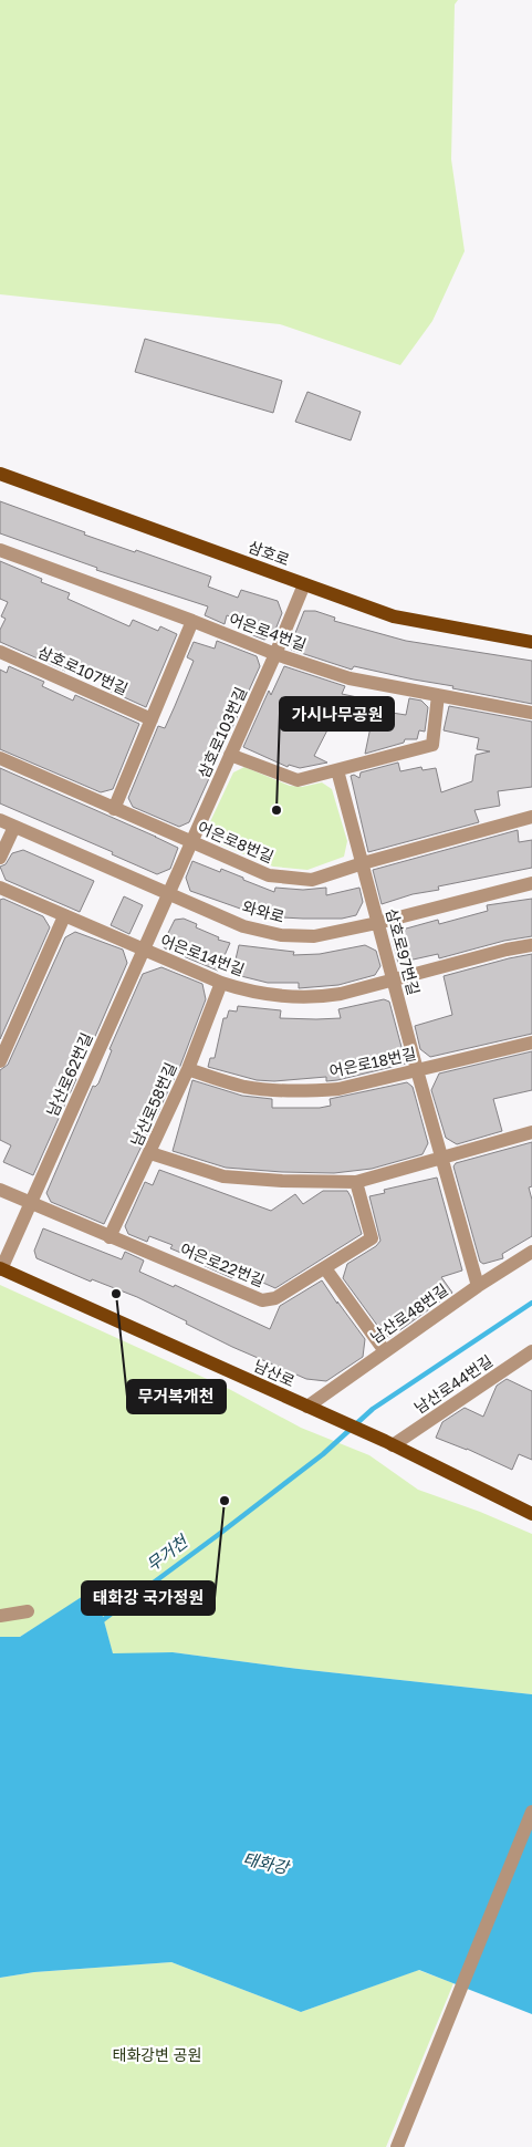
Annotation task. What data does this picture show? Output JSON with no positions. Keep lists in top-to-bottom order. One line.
{"streets":{"main road":["삼호로","남산로"],"street":["어은로4번길","삼호로107번길","삼호로103번길","어은로8번길","와와로","삼호로97번길","어은로14번길","어은로18번길","남산로62번길","남산로58번길","어은로22번길","남산로48번길","남산로44번길"]},"crossings":[["삼호로","삼호로103번길"],["어은로4번길","삼호로103번길"],["삼호로103번길","어은로8번길"],["삼호로103번길","와와로"],["삼호로103번길","남산로62번길"],["어은로8번길","삼호로97번길"],["와와로","삼호로97번길"],["와와로","남산로62번길"],["삼호로97번길","어은로14번길"],["삼호로97번길","어은로18번길"],["삼호로97번길","남산로48번길"],["어은로14번길","남산로62번길"],["어은로14번길","남산로58번길"],["어은로18번길","남산로58번길"],["남산로62번길","어은로22번길"],["남산로62번길","남산로"],["남산로58번길","어은로22번길"],["남산로48번길","남산로"],["남산로","남산로44번길"]],"water":["무거천","태화강"],"parks":["태화강변 공원"],"places":["가시나무공원","무거복개천","태화강 국가정원"]}
